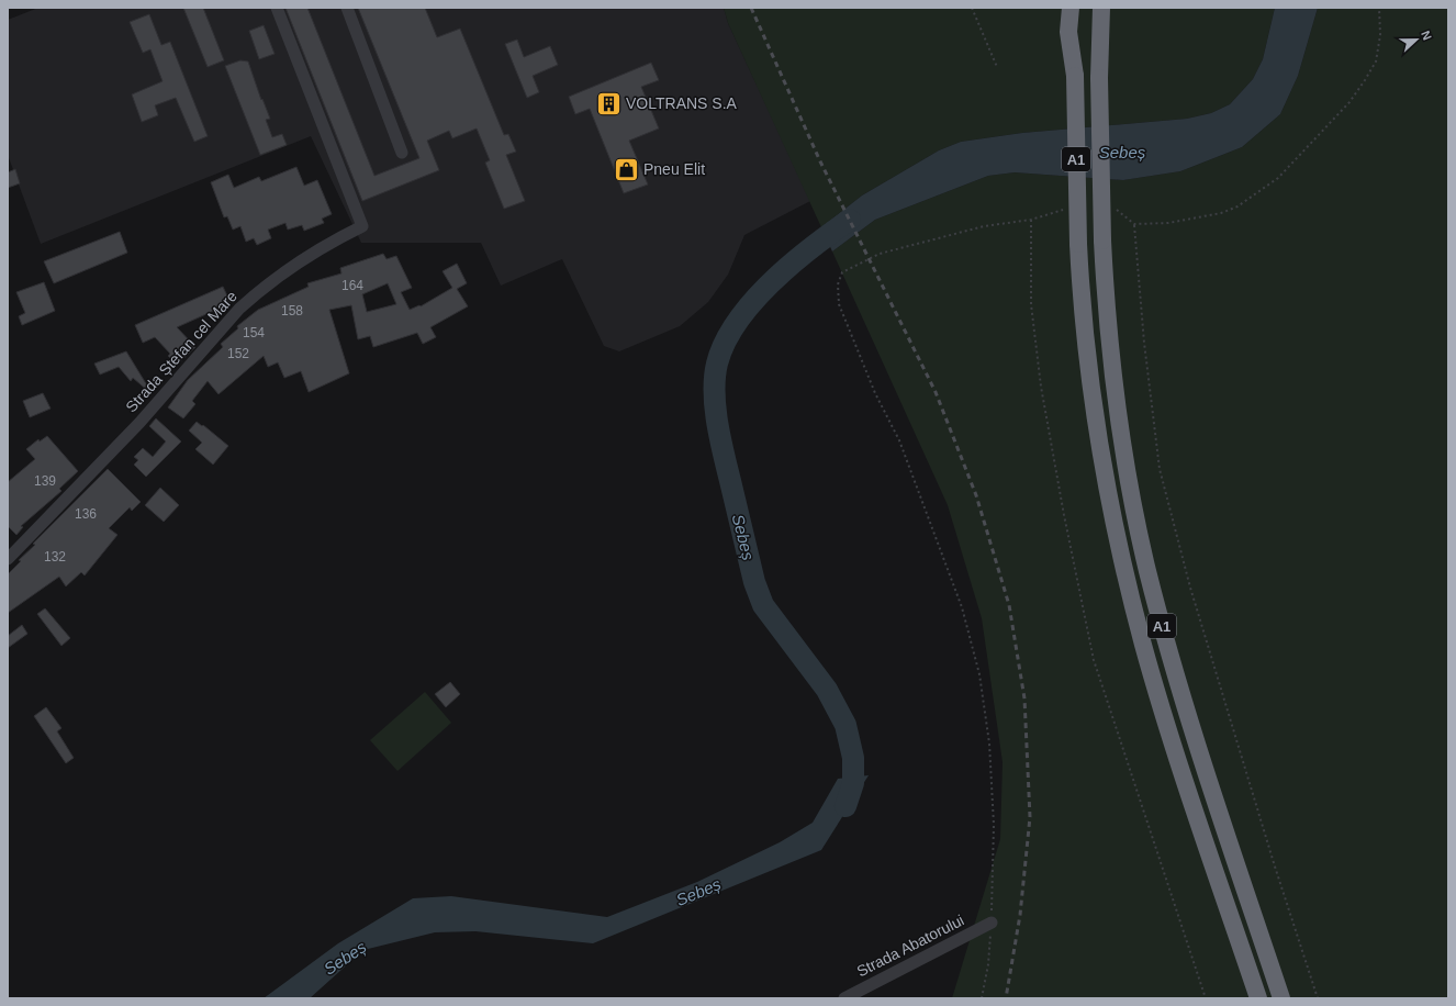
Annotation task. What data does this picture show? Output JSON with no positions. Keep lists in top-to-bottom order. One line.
{"streets":{"highway":["A1"],"street":["Strada Ștefan cel Mare","Strada Abatorului"]},"water":["Sebeș"],"places":{"building":["VOLTRANS S.A"],"shop":["Pneu Elit"]},"house_numbers":["164","158","154","152","139","136","132"],"north":"right"}
